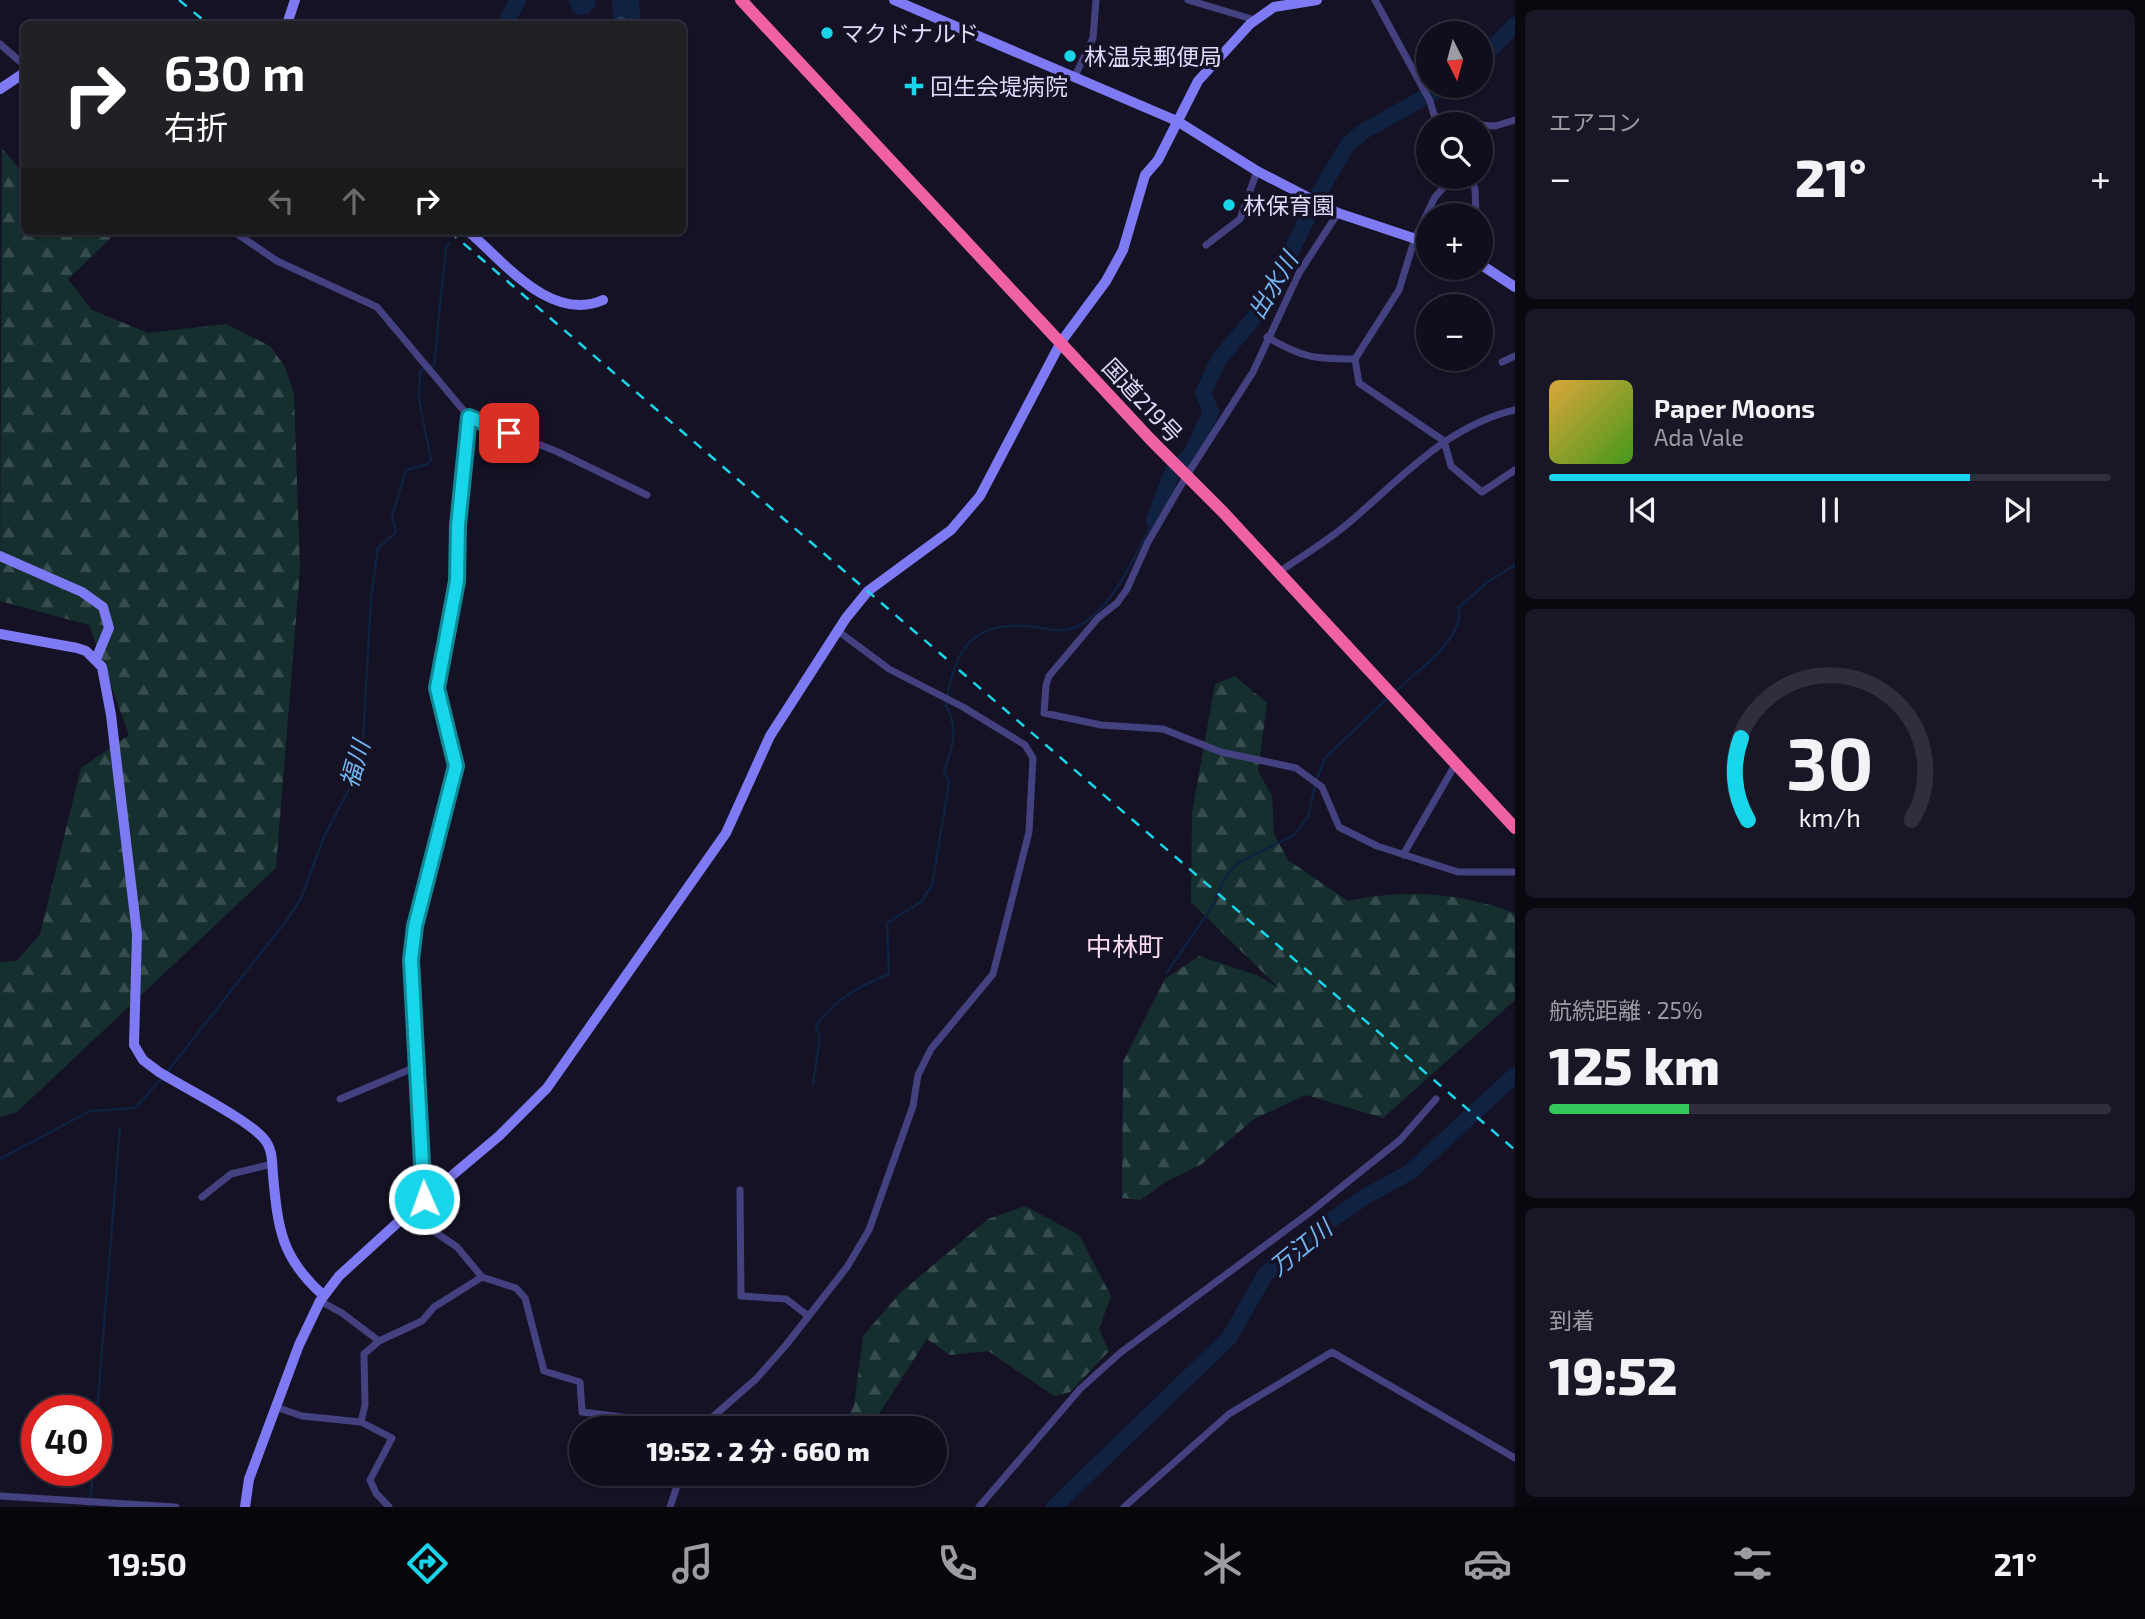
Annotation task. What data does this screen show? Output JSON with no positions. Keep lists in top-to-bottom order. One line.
{"streets":{"highway":["国道219号"]},"districts":["中林町"],"water":["出水川","福川","万江川"],"places":{"other":["マクドナルド","林温泉郵便局","林保育園"],"health":["回生会堤病院"]},"north":"bottom","page":{"tile":["エアコン",["航続距離 · 25%","125 km"],["到着","19:52"]],"map_buttons":["+","−"],"turn":["630 m","右折"],"heat":["−","21°","+"],"song":["Paper Moons","Ada Vale"],"limit":"40","trip":"19:52 · 2 分 · 660 m","tabs":["19:50","21°"],"gauge":["30","km/h"]}}
